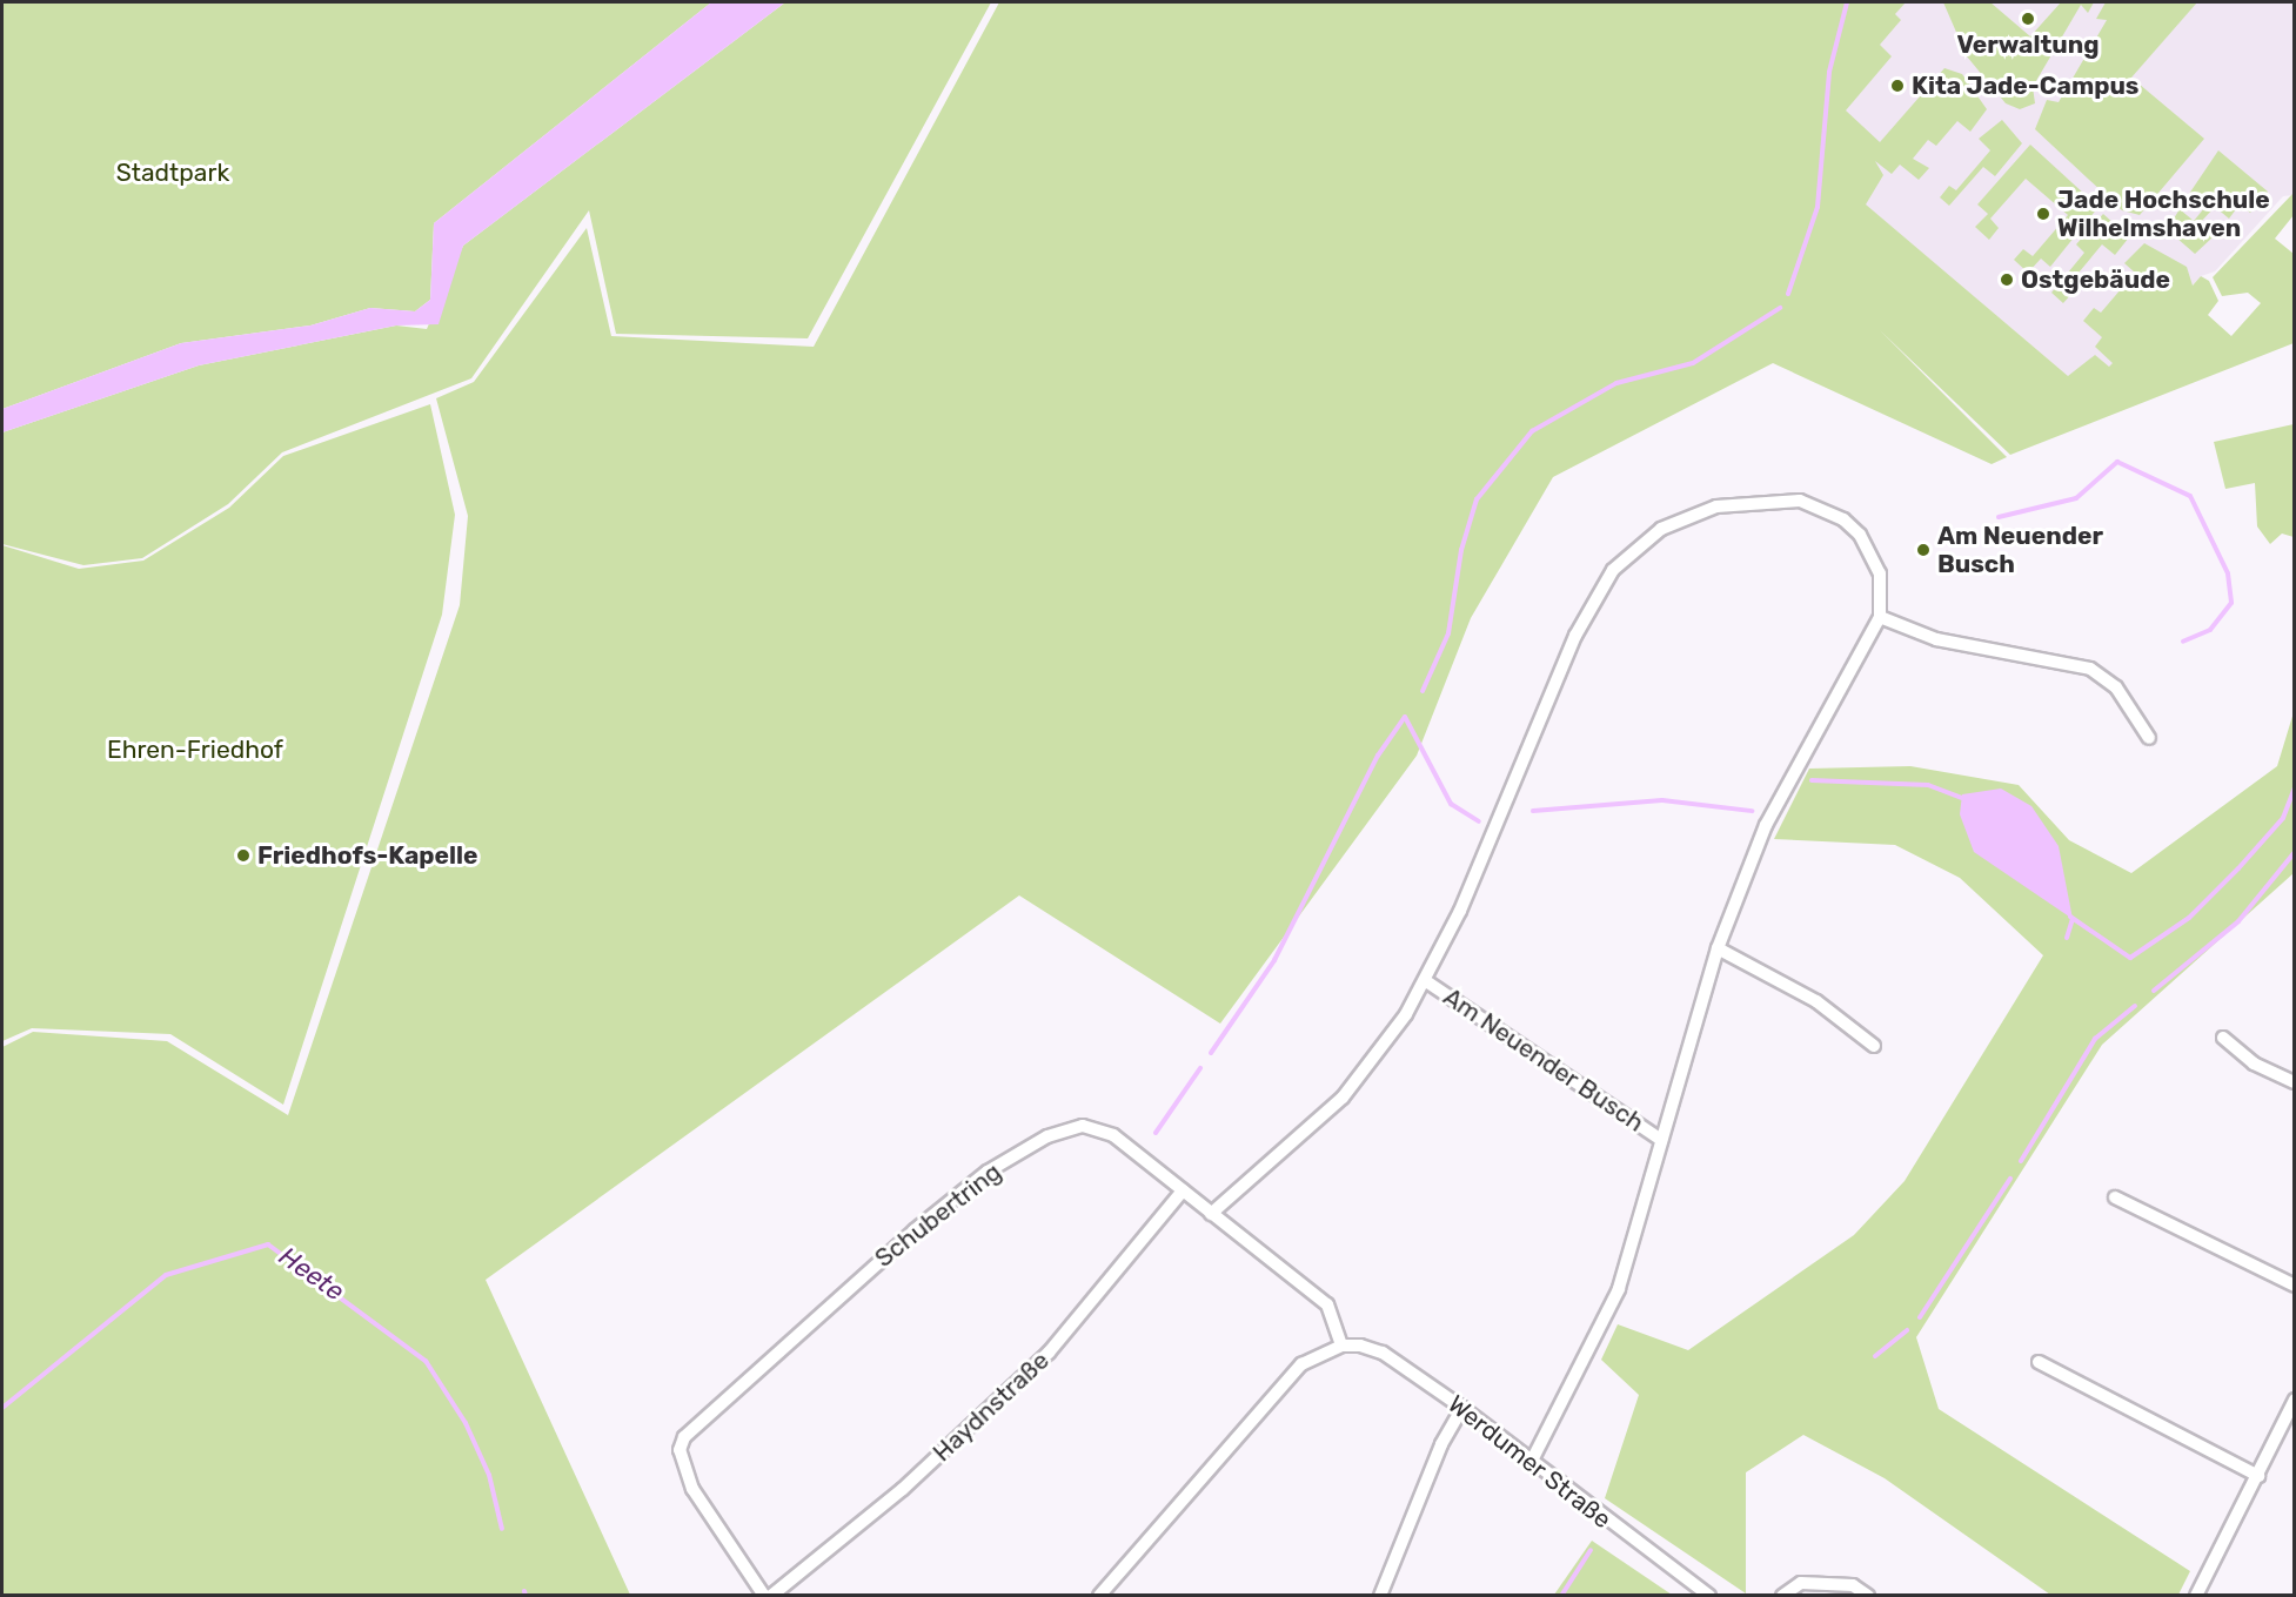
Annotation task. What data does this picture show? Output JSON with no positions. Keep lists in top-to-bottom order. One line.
{"streets":{"street":["Am Neuender Busch","Schubertring","Haydnstraße","Werdumer Straße"]},"crossings":[["Am Neuender Busch","Schubertring"],["Am Neuender Busch","Werdumer Straße"],["Schubertring","Haydnstraße"],["Schubertring","Werdumer Straße"]],"water":["Heete"],"parks":["Stadtpark","Ehren-Friedhof"],"places":["Verwaltung","Kita Jade-Campus","Jade Hochschule Wilhelmshaven","Ostgebäude","Am Neuender Busch","Friedhofs-Kapelle"]}
